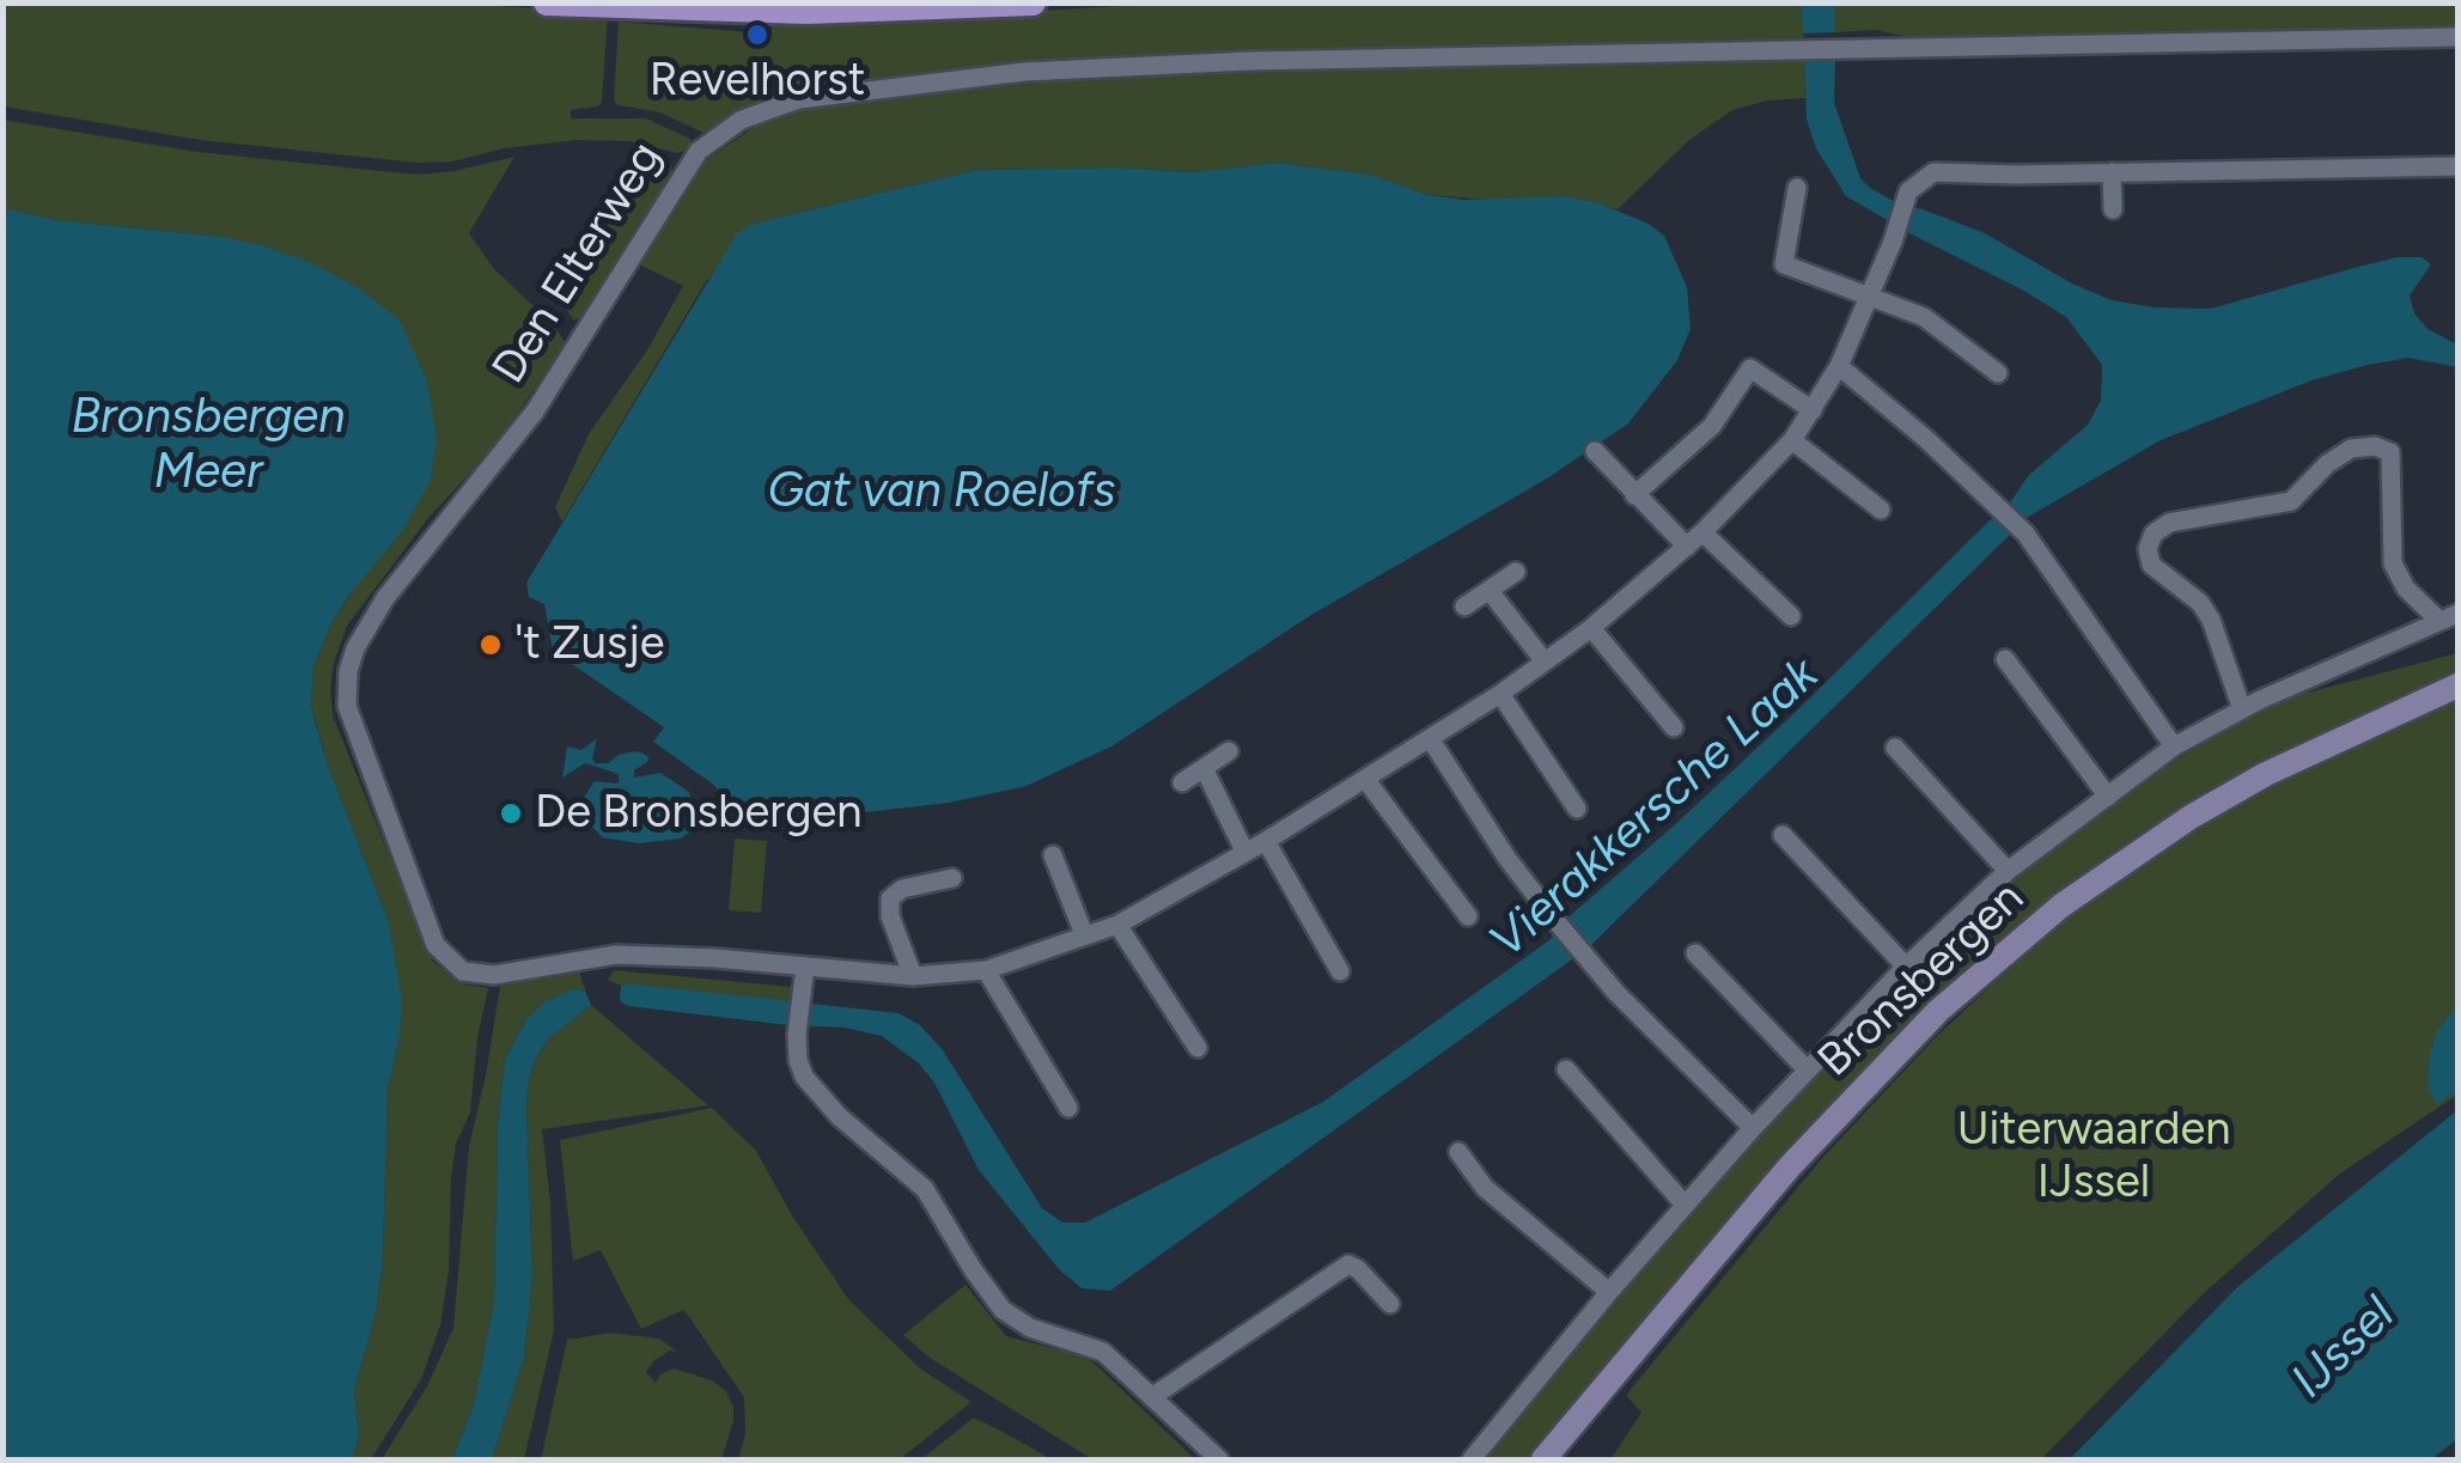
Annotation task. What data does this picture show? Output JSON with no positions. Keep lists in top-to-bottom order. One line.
{"streets":{"street":["Den Elterweg","Bronsbergen"]},"water":["Bronsbergen Meer","Gat van Roelofs","Vierakkersche Laak","IJssel"],"parks":["Uiterwaarden IJssel"],"places":["Revelhorst","'t Zusje","De Bronsbergen"]}
